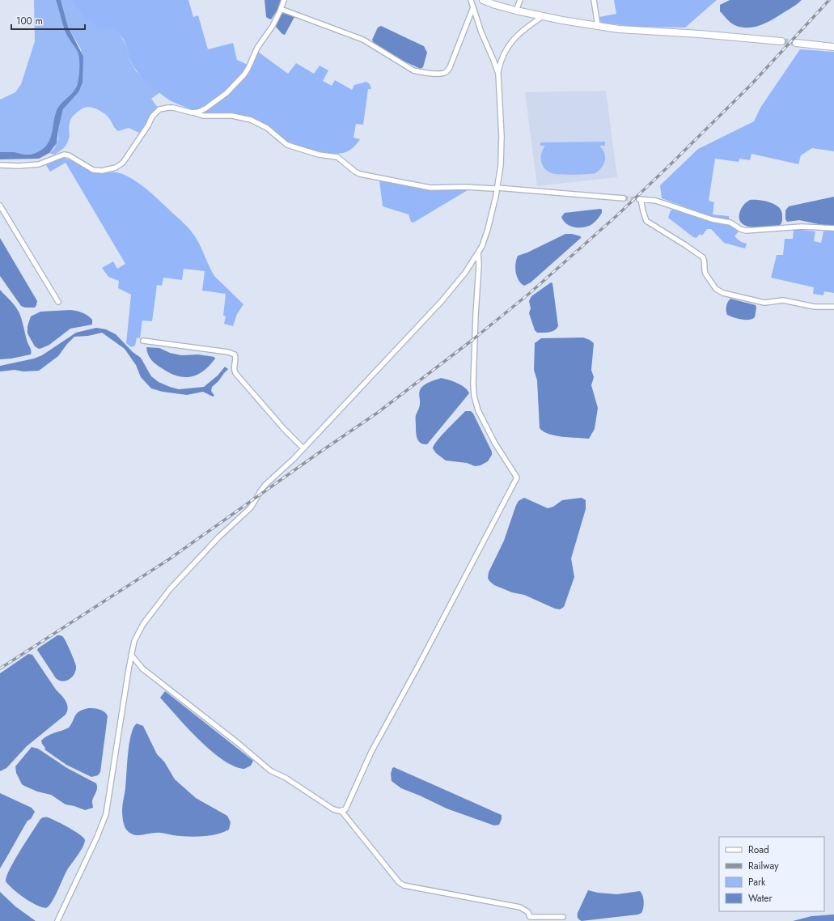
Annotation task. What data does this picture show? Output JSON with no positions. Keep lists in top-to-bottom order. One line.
{"legend":["Road","Railway","Park","Water"],"scale_bar":"100 m"}
